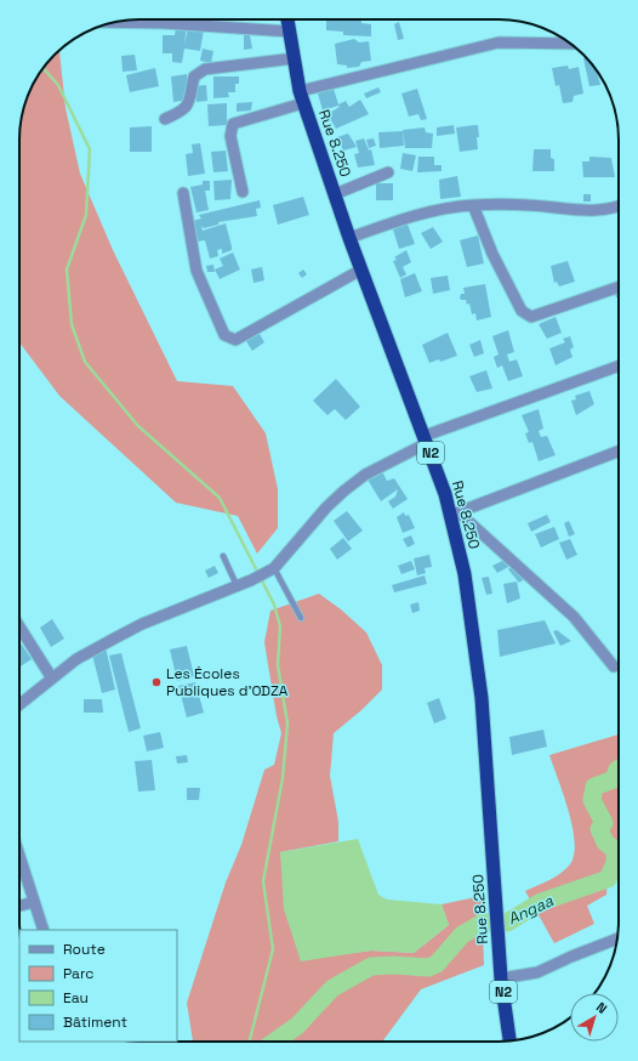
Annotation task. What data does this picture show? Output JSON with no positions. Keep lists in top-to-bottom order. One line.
{"streets":{"highway":["Rue 8.250","N2"]},"water":["Angaa"],"places":["Les Écoles Publiques d'ODZA"],"legend":["Route","Parc","Eau","Bâtiment"],"north":"top right"}
